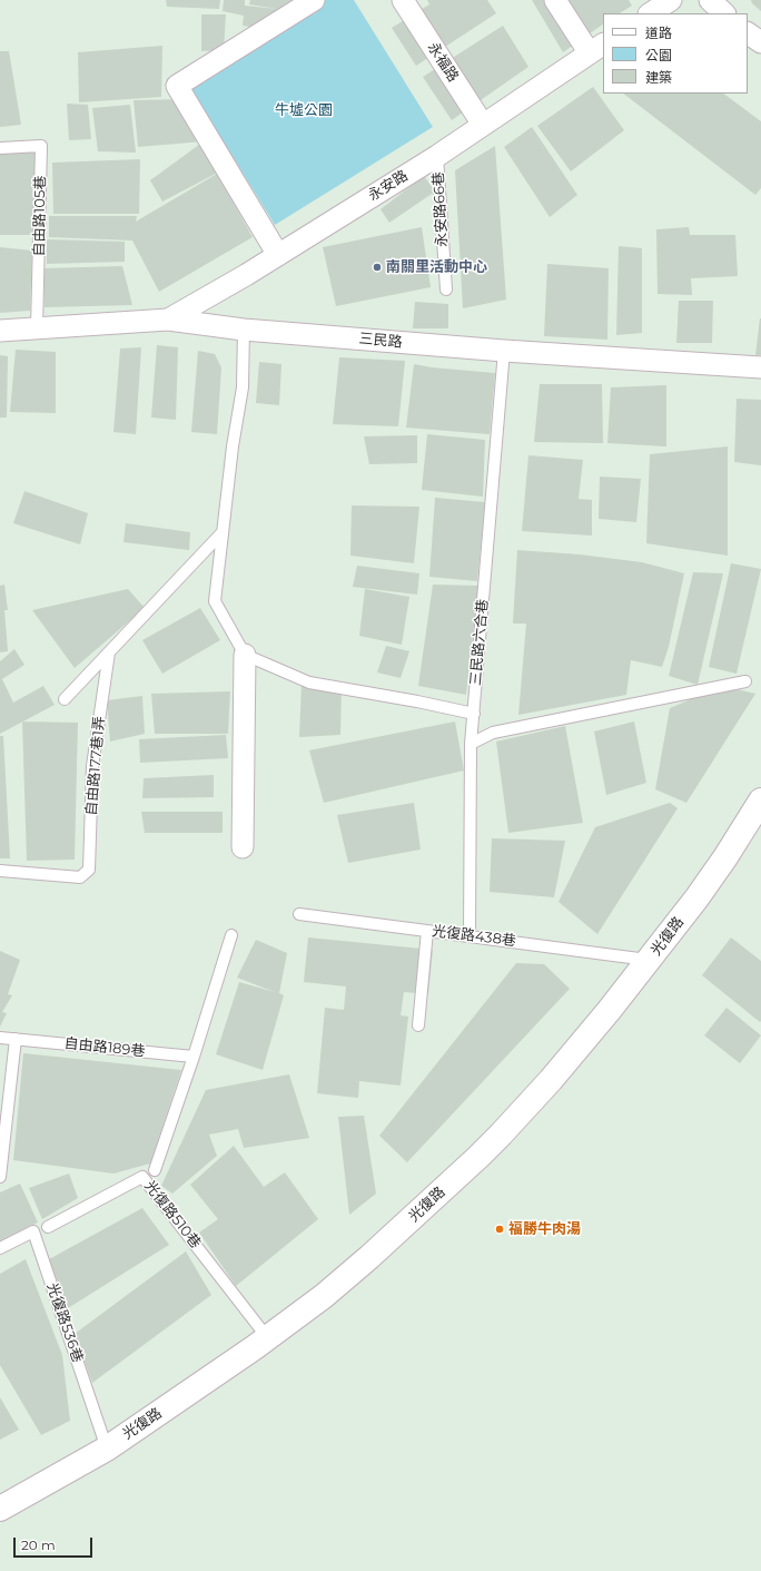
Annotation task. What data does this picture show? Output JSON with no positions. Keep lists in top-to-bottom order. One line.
{"streets":{"main road":["光復路"],"street":["永福路","永安路","三民路"],"lane":["永安路66巷","自由路105巷","三民路六合巷","自由路177巷1弄","光復路438巷","自由路189巷","光復路510巷","光復路536巷"]},"crossings":[["永福路","永安路"],["永安路","永安路66巷"],["永安路","三民路"],["自由路105巷","三民路"],["三民路","三民路六合巷"],["三民路六合巷","光復路438巷"],["光復路438巷","光復路"],["光復路","光復路510巷"],["光復路","光復路536巷"]],"parks":["牛墟公園"],"places":["南關里活動中心","福勝牛肉湯"],"legend":["道路","公園","建築"],"scale_bar":"20 m"}
